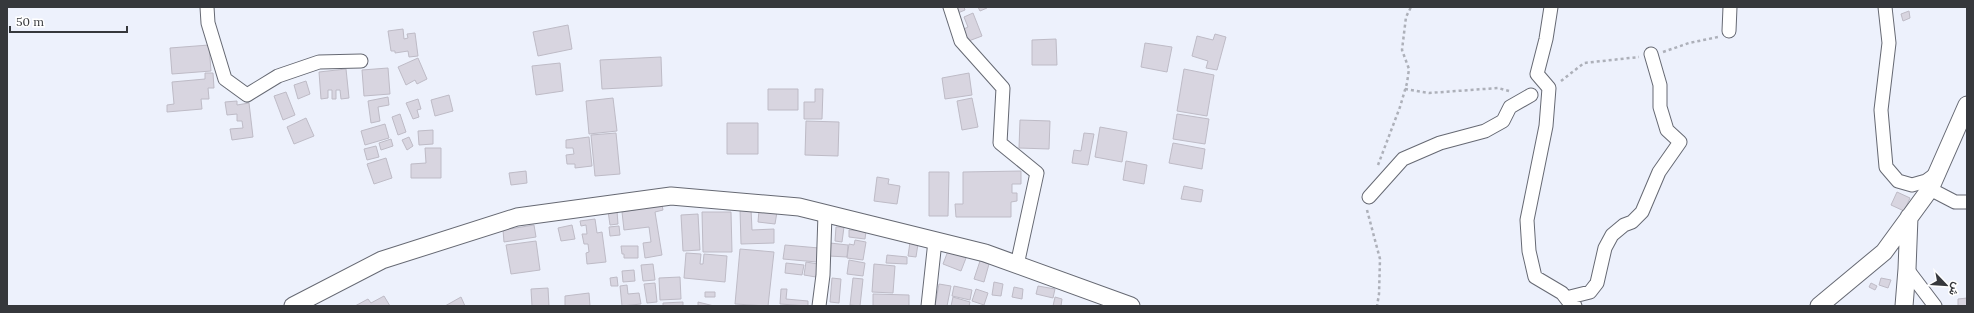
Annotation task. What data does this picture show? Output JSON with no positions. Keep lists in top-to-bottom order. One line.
{"scale_bar":"50 m","north":"bottom right"}
